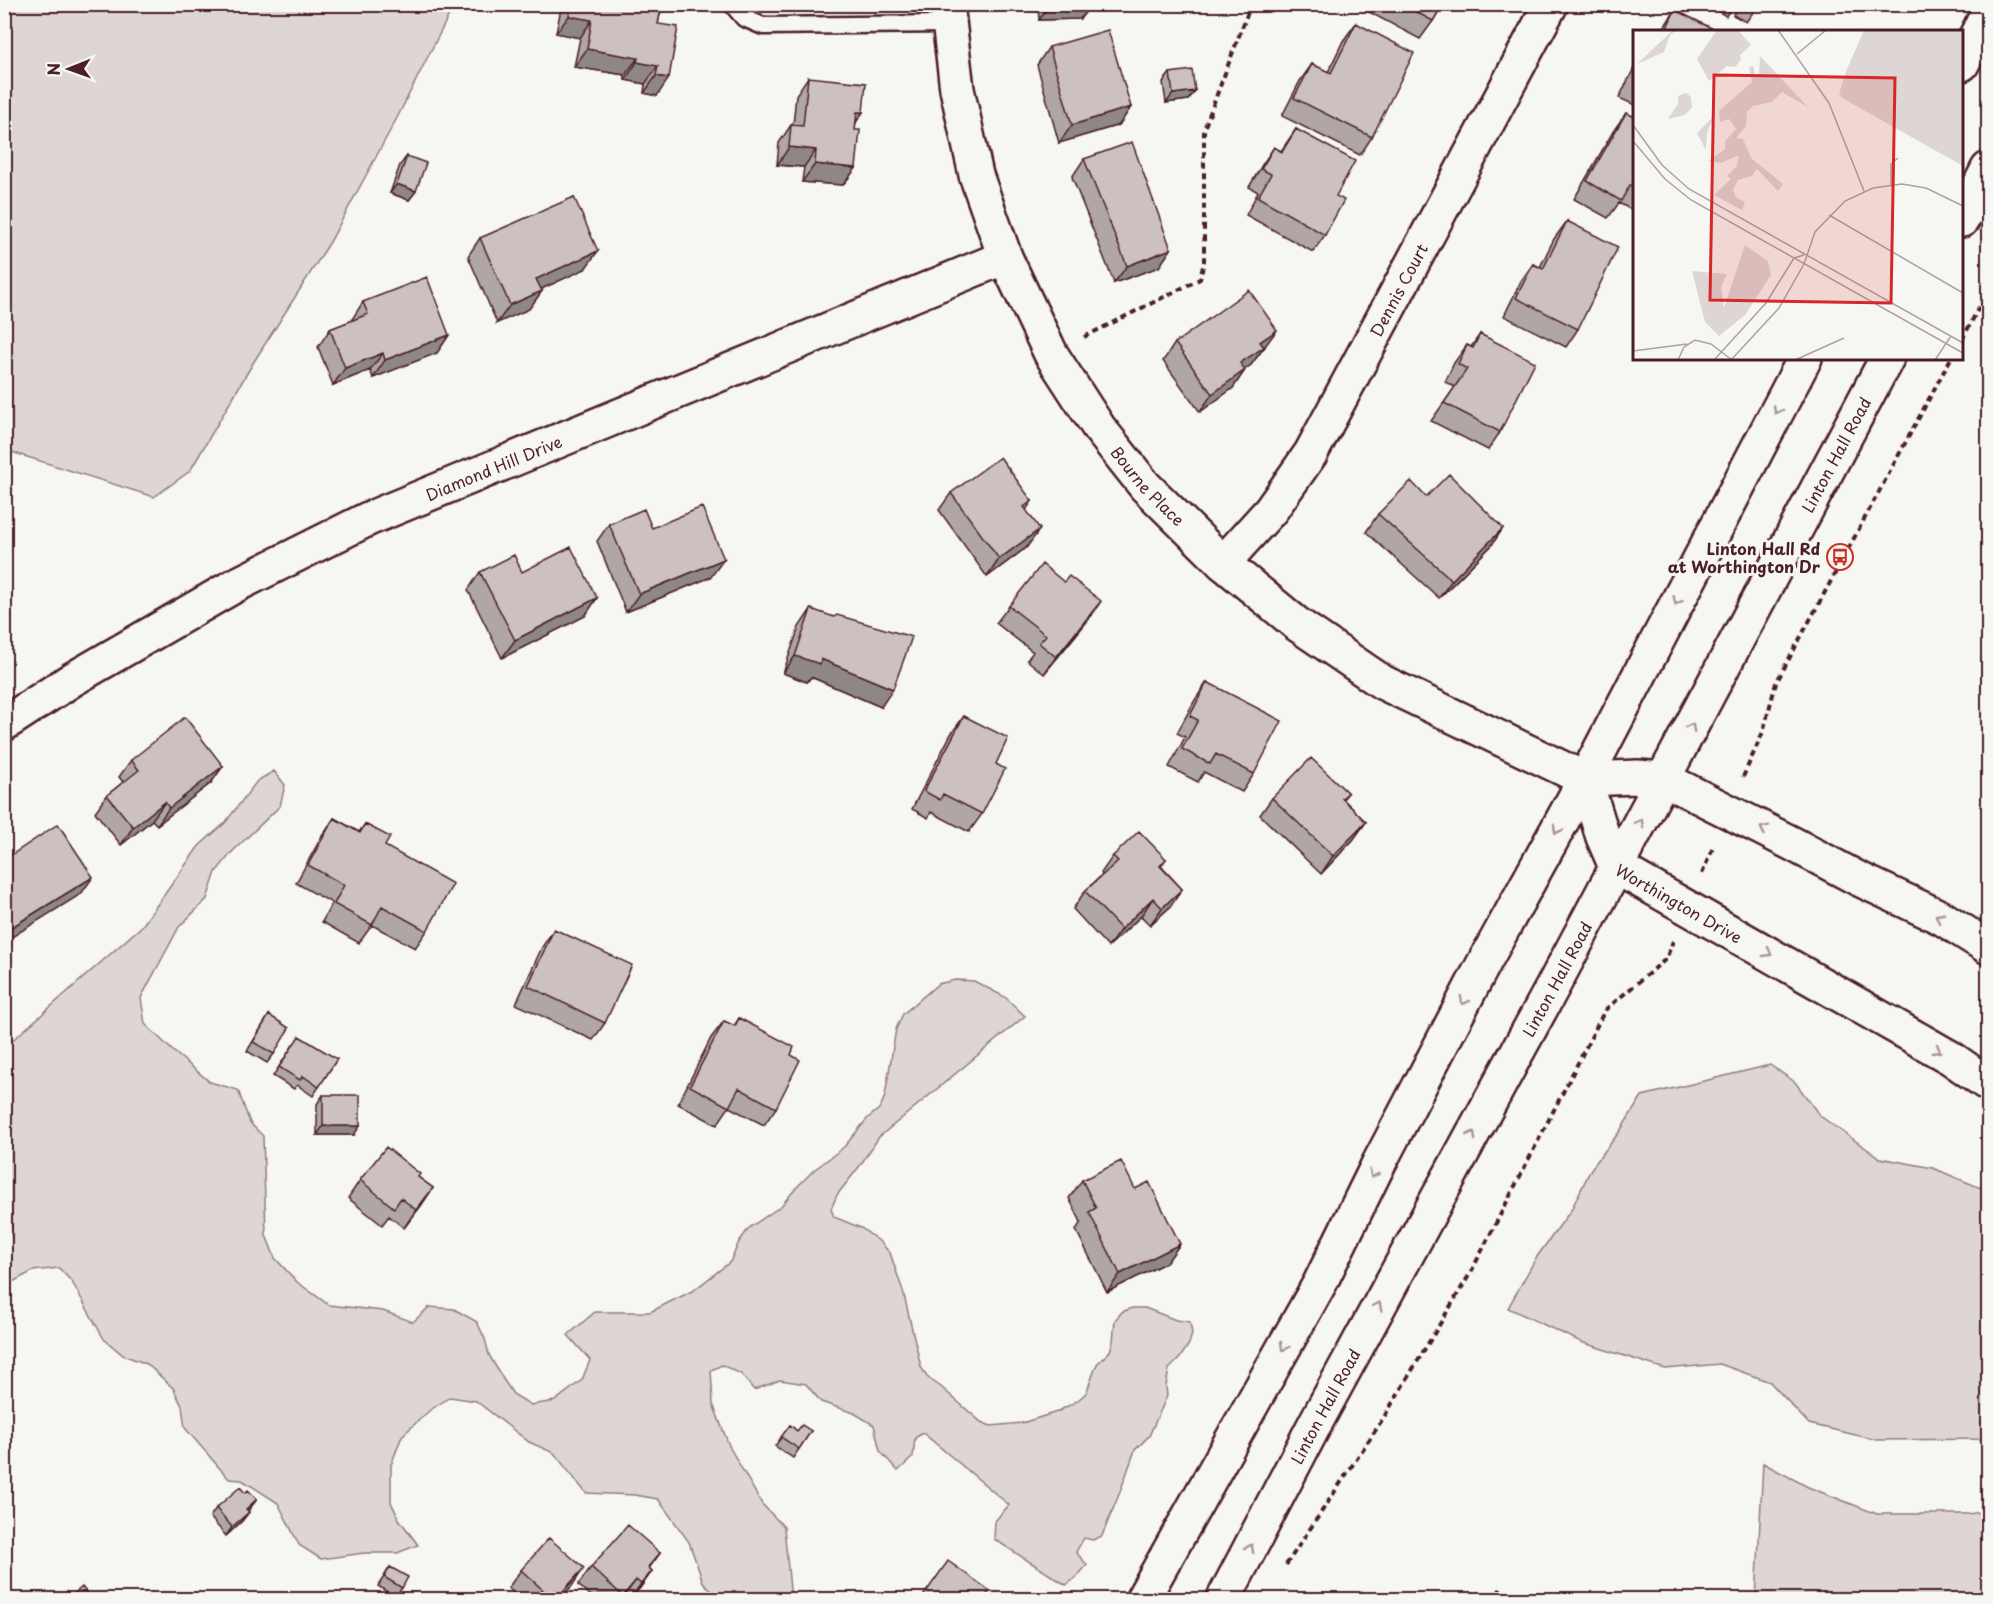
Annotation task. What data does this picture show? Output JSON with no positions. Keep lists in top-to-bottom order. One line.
{"streets":{"street":["Dennis Court","Linton Hall Road","Diamond Hill Drive","Bourne Place","Worthington Drive"]},"crossings":[["Dennis Court","Bourne Place"],["Linton Hall Road","Worthington Drive"],["Diamond Hill Drive","Bourne Place"],["Bourne Place","Worthington Drive"]],"places":{"bus stop":["Linton Hall Rd at Worthington Dr"]},"north":"left"}
